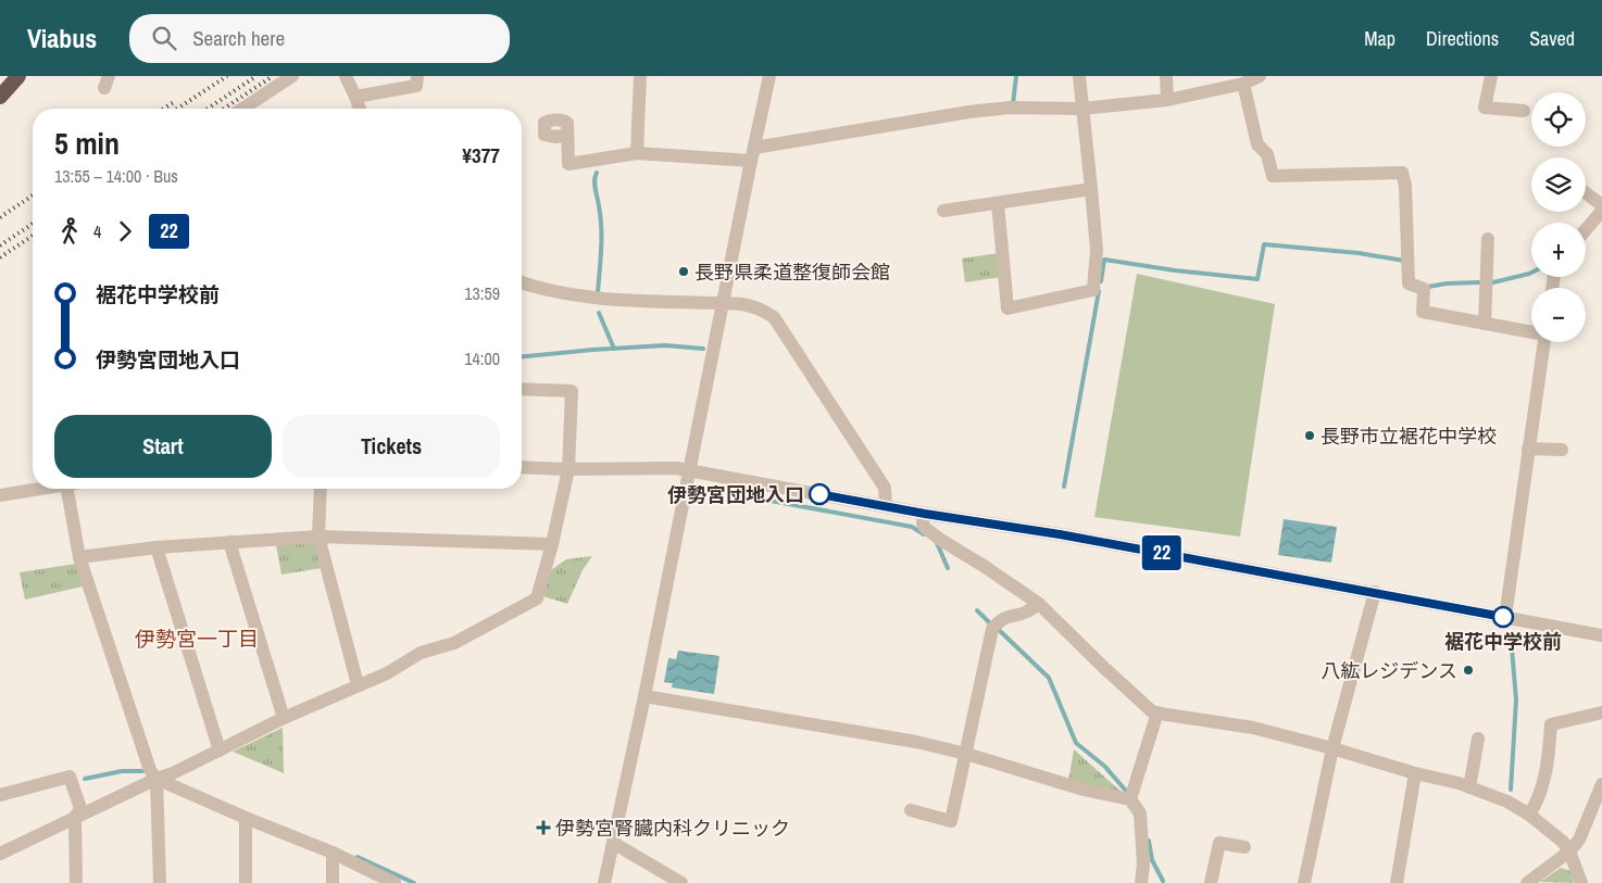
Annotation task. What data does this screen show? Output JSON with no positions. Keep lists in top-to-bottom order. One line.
{"districts":["伊勢宮一丁目"],"places":{"other":["長野県柔道整復師会館","長野市立裾花中学校","伊勢宮団地入口","裾花中学校前","八紘レジデンス"],"health":["伊勢宮腎臓内科クリニック"]},"lines":["bus line 22"],"page":{"header":"Viabus","search":"Search here","nav":["Map","Directions","Saved"],"on_map":"22","map_buttons":["+","−"],"heading":["5 min","13:55 – 14:00 · Bus","¥377"],"legs":["4","22"],"list":[{"name":"裾花中学校前","value":"13:59"},{"name":"伊勢宮団地入口","value":"14:00"}],"buttons":["Start","Tickets"]}}
